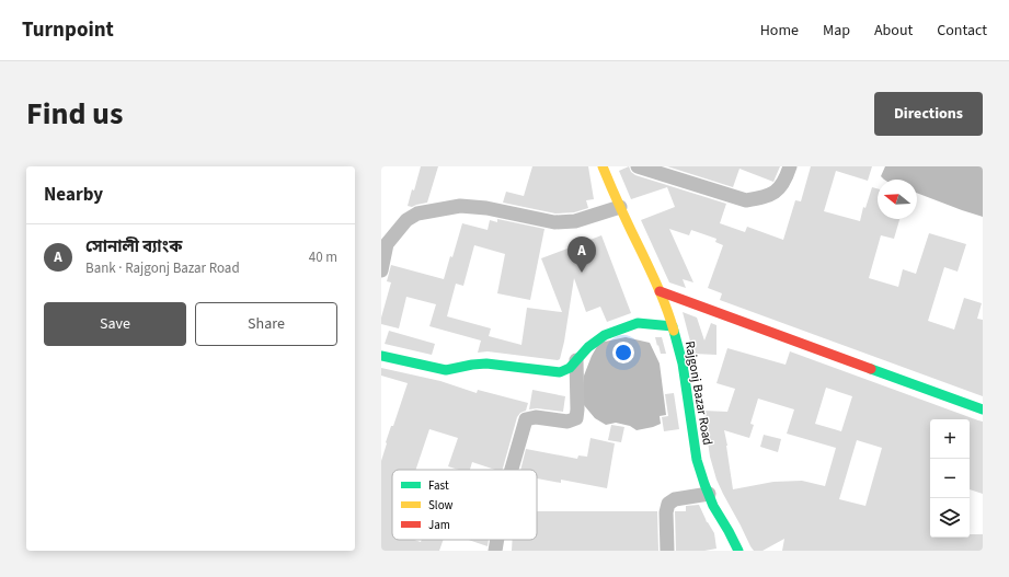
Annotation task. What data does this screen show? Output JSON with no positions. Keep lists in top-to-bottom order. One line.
{"streets":{"street":["Rajgonj Bazar Road"]},"legend":["Fast","Slow","Jam"],"north":"left","page":{"header":"Turnpoint","nav":["Home","Map","About","Contact"],"title":"Find us","buttons":["Directions",["Save","Share"]],"heading":"Nearby","list":[{"mark":"A","name":"সোনালী ব্যাংক","note":"Bank · Rajgonj Bazar Road","value":"40 m"}],"pins":"A","map_buttons":["+","−"]}}
